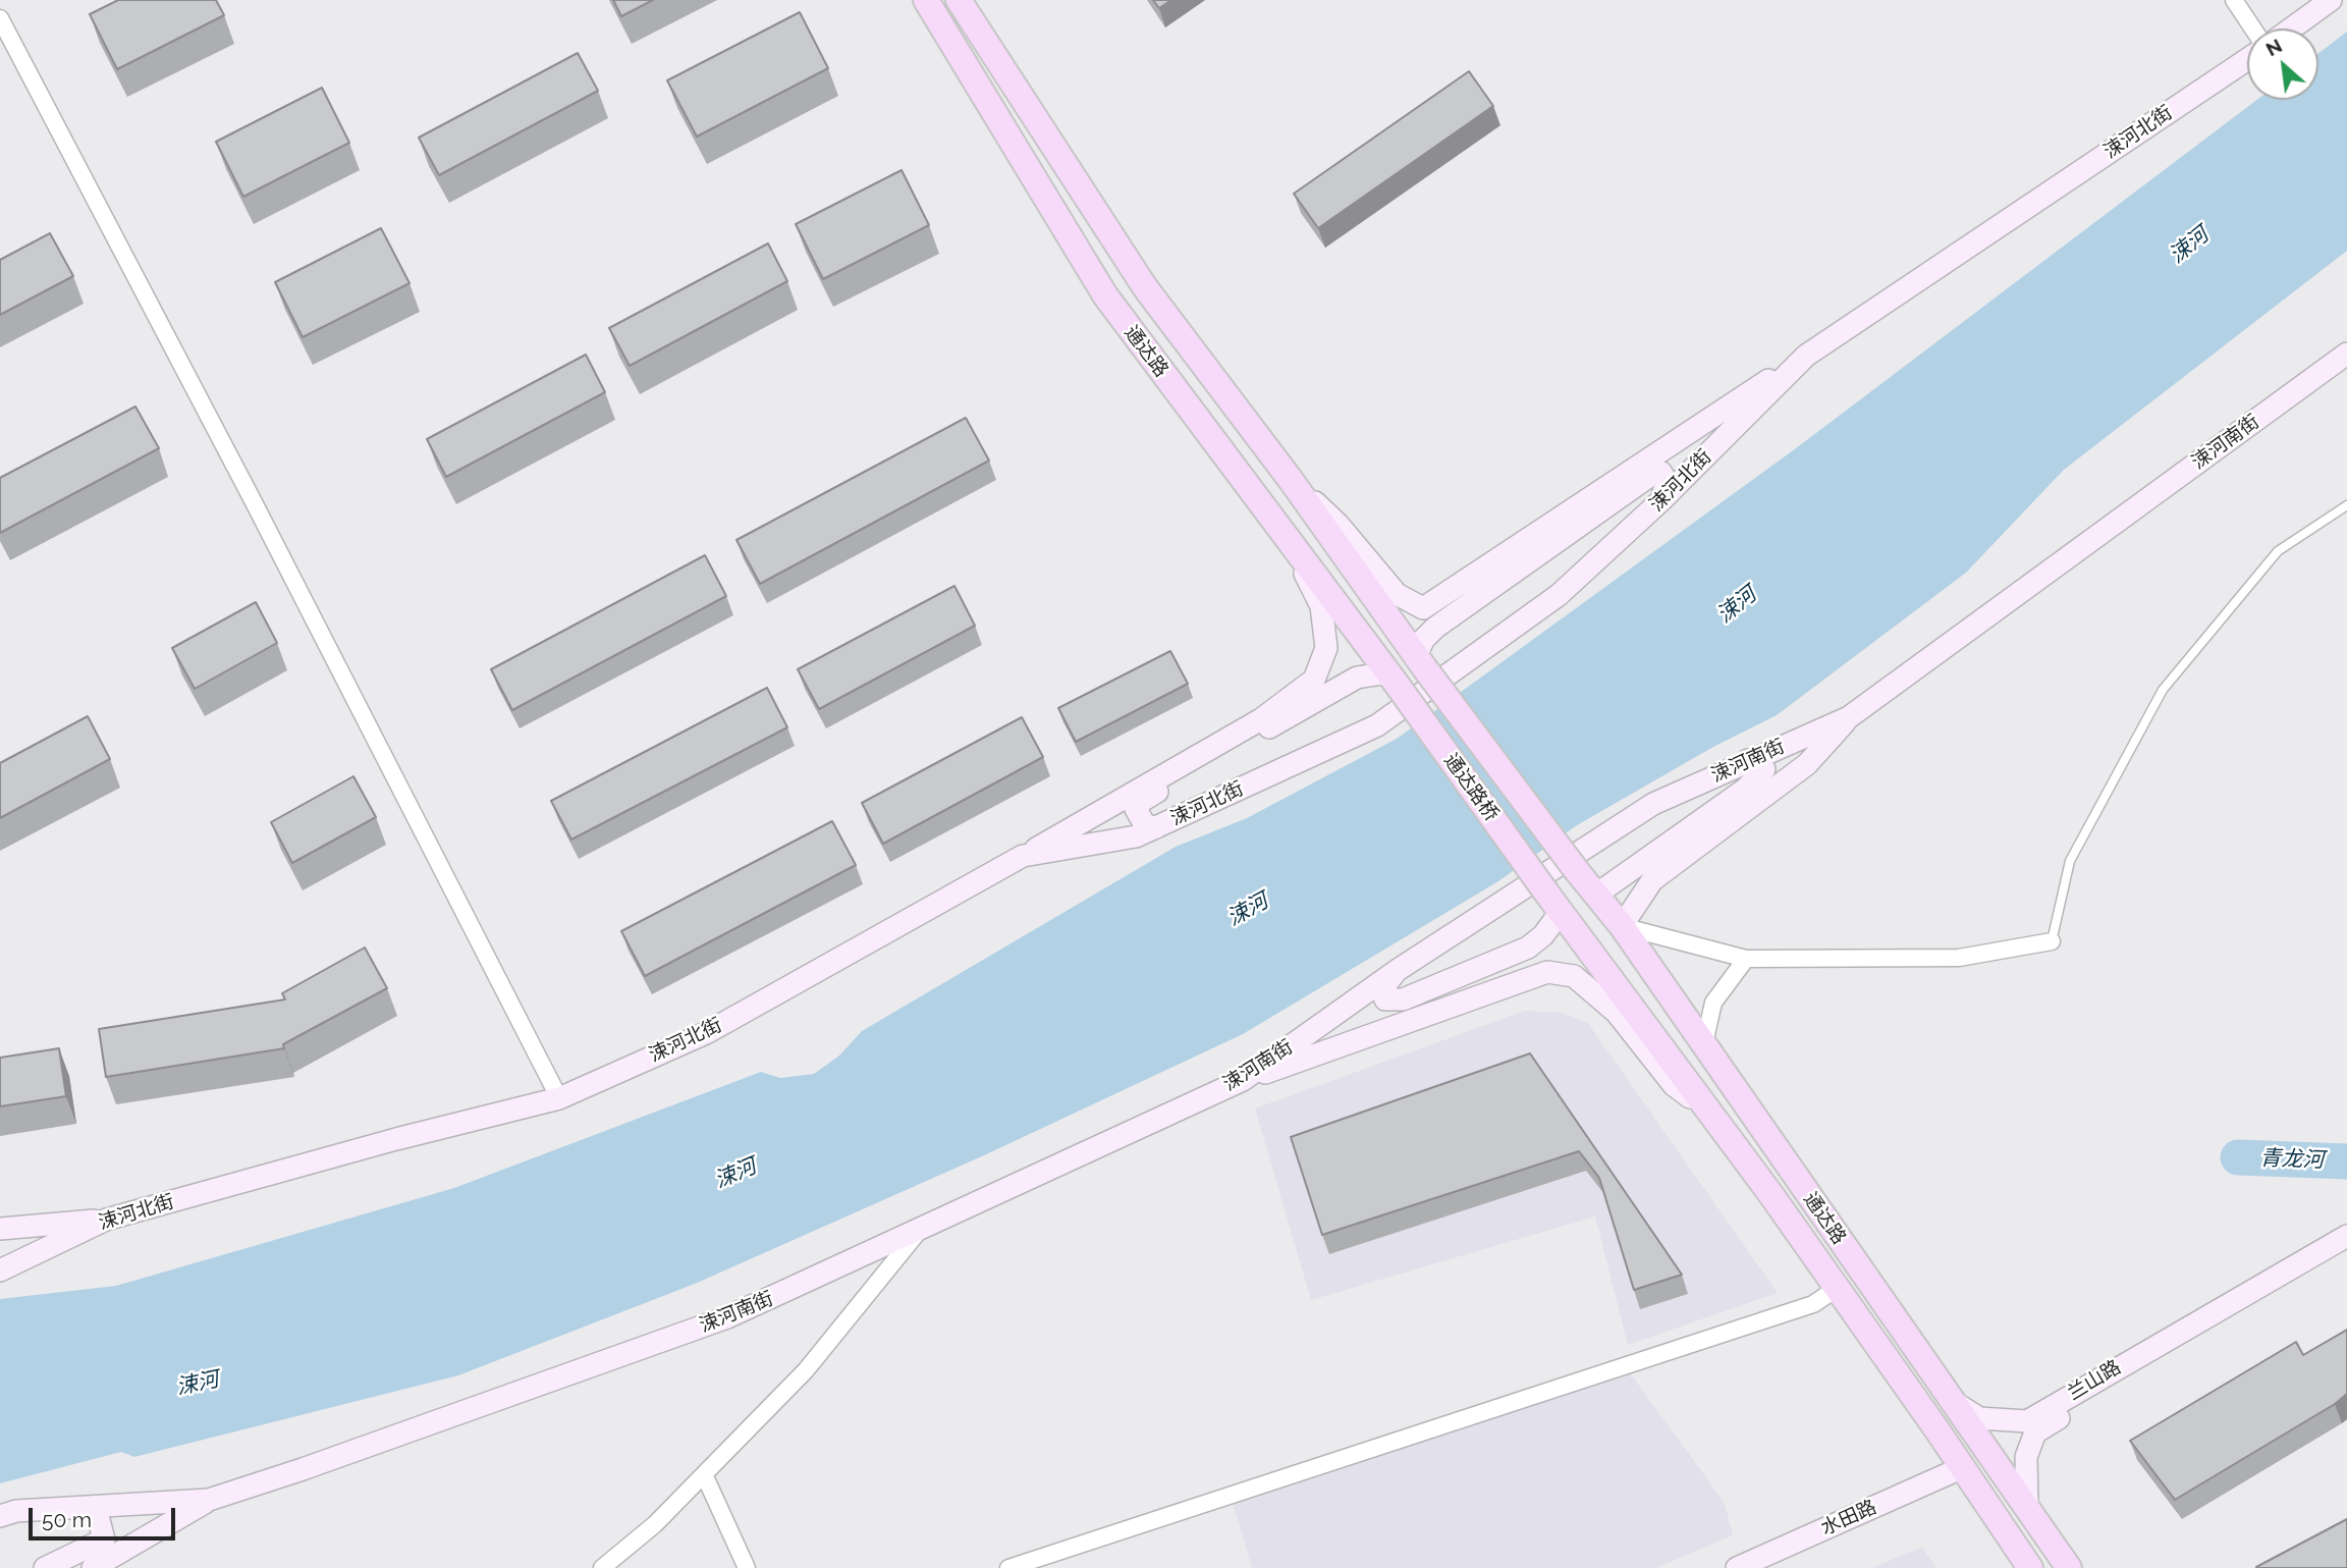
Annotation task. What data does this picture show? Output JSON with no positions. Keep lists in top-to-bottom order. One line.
{"streets":{"main road":["涑河北街","通达路","涑河南街","通达路桥","兰山路","水田路"]},"crossings":[["通达路","通达路桥"],["通达路","兰山路"],["通达路","水田路"]],"water":["涑河","青龙河"],"scale_bar":"50 m","north":"top left"}
